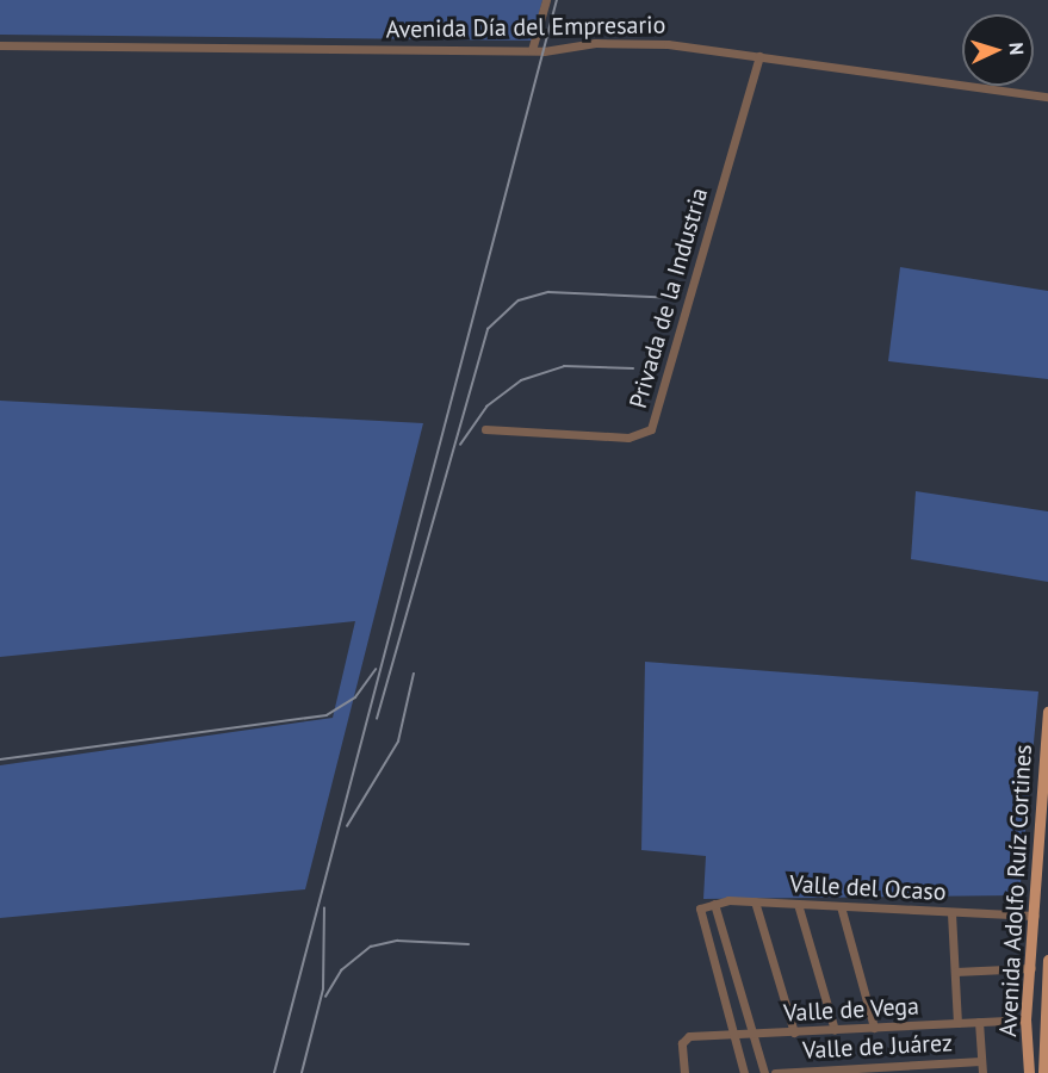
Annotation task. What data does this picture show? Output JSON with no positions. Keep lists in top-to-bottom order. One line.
{"streets":{"main road":["Avenida Adolfo Ruíz Cortines"],"street":["Avenida Día del Empresario","Privada de la Industria","Valle del Ocaso","Valle de Vega","Valle de Juárez"]},"crossings":[["Avenida Día del Empresario","Privada de la Industria"],["Valle del Ocaso","Avenida Adolfo Ruíz Cortines"],["Valle del Ocaso","Valle de Vega"],["Avenida Adolfo Ruíz Cortines","Valle de Vega"]],"north":"right"}
